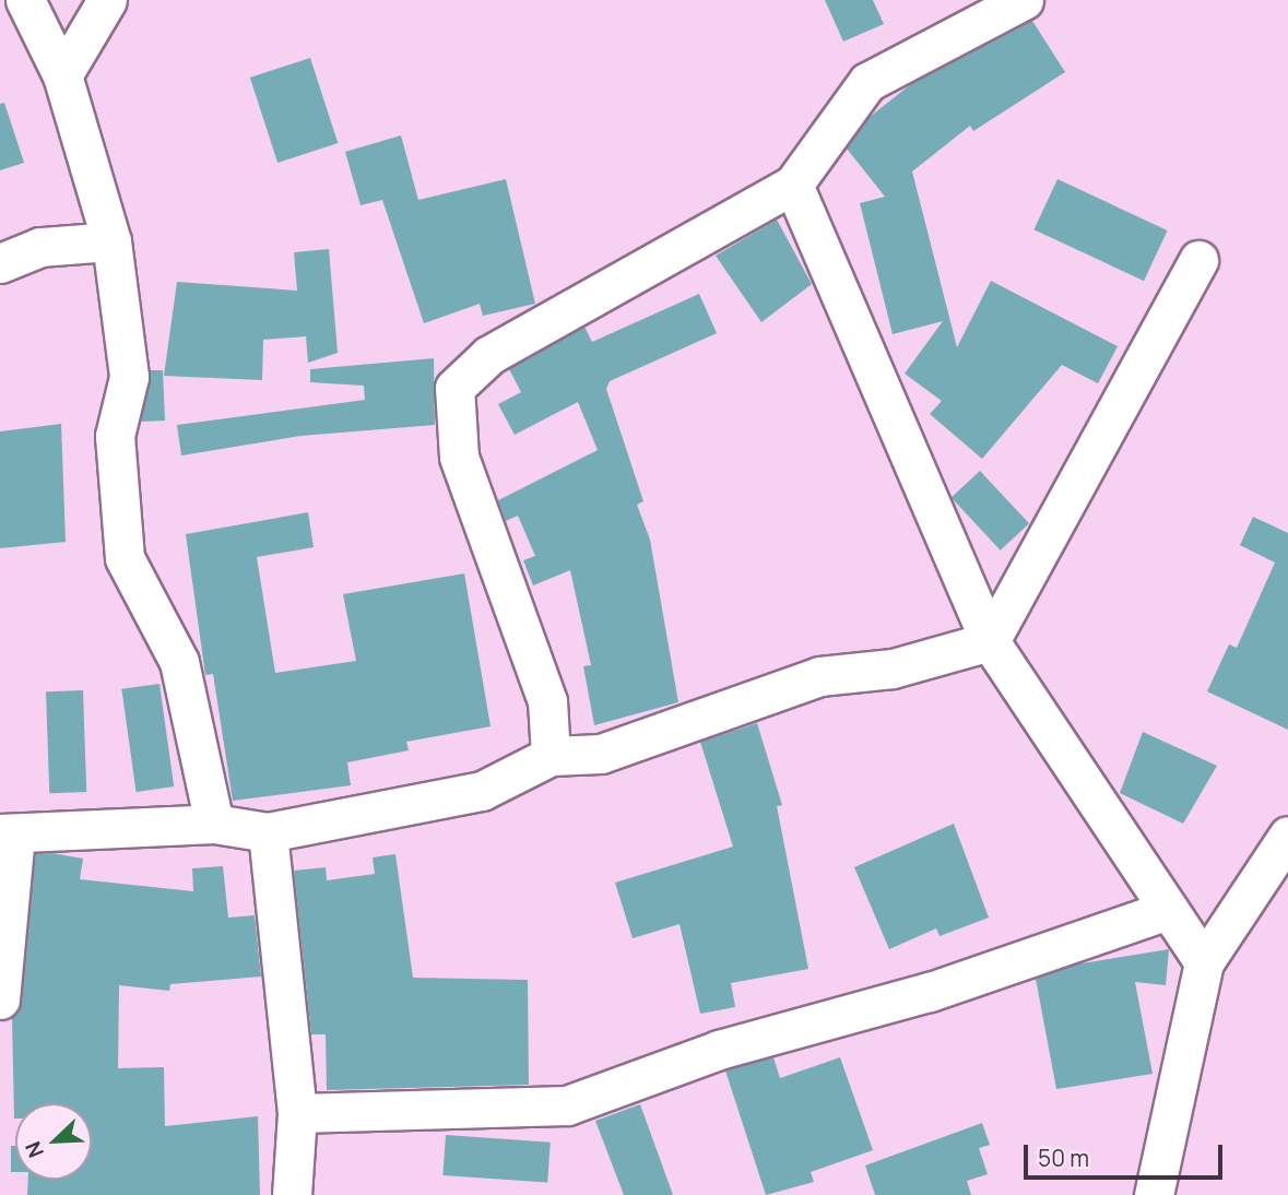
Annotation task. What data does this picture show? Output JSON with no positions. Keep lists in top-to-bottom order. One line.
{"scale_bar":"50 m","north":"bottom left"}
